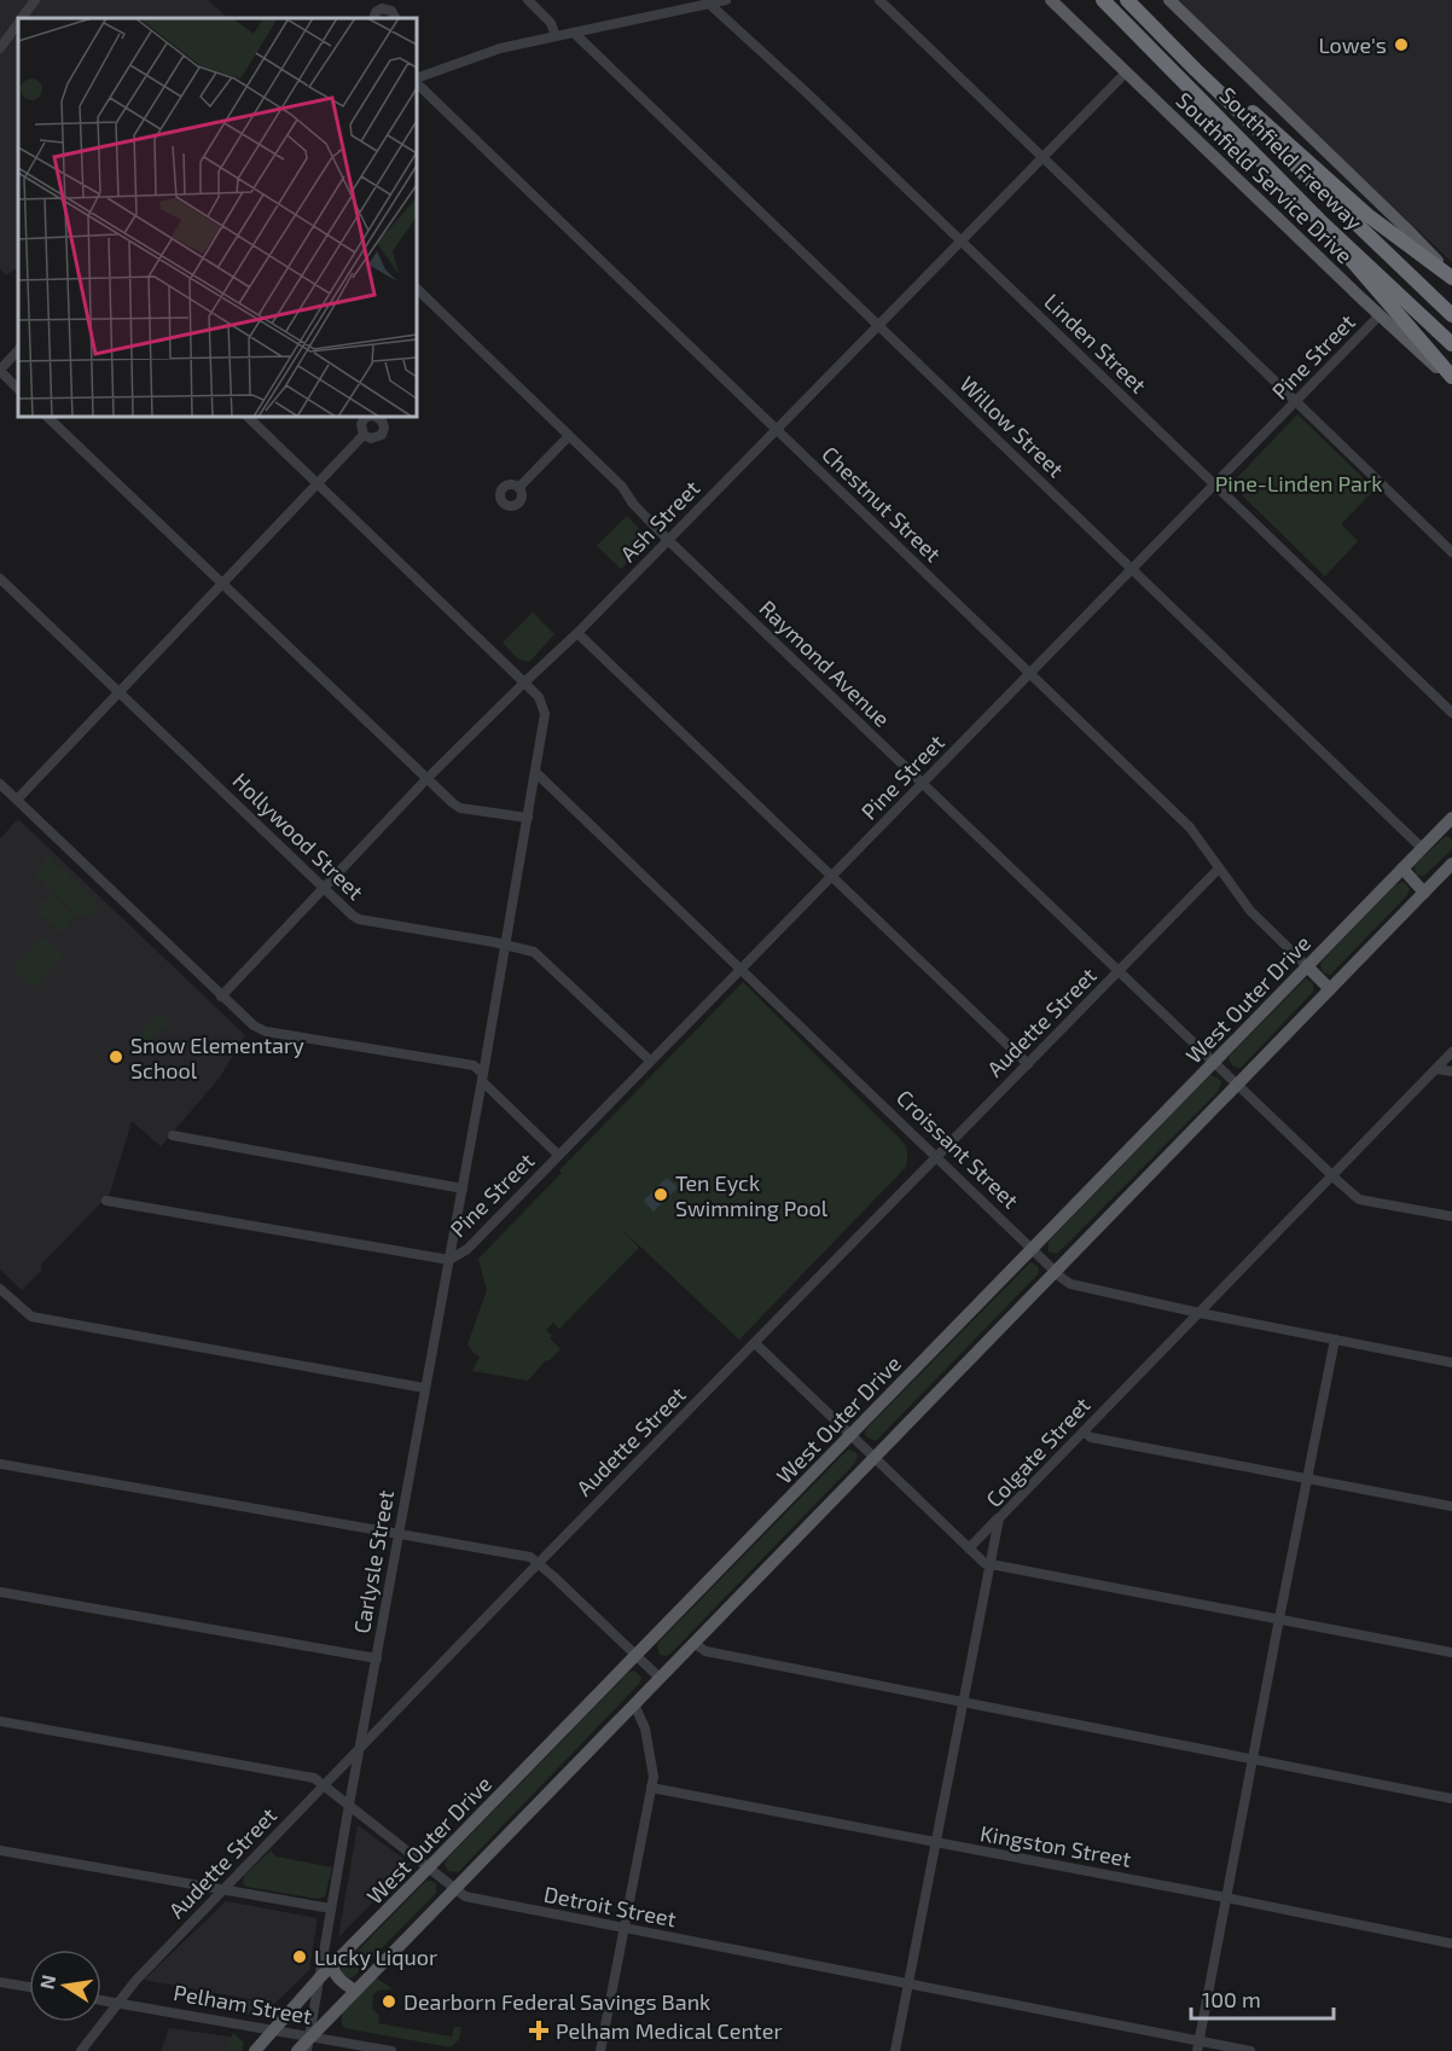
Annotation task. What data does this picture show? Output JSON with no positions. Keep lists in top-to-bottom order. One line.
{"streets":{"highway":["Southfield Freeway"],"main road":["Southfield Service Drive","West Outer Drive"],"street":["Linden Street","Pine Street","Willow Street","Chestnut Street","Ash Street","Raymond Avenue","Hollywood Street","Audette Street","Croissant Street","Colgate Street","Carlysle Street","Kingston Street","Detroit Street","Pelham Street"]},"crossings":[["Southfield Service Drive","Pine Street"],["Southfield Service Drive","Ash Street"],["Linden Street","Pine Street"],["Linden Street","Ash Street"],["Pine Street","Willow Street"],["Pine Street","Chestnut Street"],["Pine Street","Raymond Avenue"],["Pine Street","Hollywood Street"],["Pine Street","Croissant Street"],["Pine Street","Carlysle Street"],["Willow Street","Ash Street"],["Willow Street","West Outer Drive"],["Chestnut Street","Ash Street"],["Chestnut Street","West Outer Drive"],["Chestnut Street","Audette Street"],["Ash Street","Raymond Avenue"],["Ash Street","Hollywood Street"],["Ash Street","Carlysle Street"],["Raymond Avenue","West Outer Drive"],["Raymond Avenue","Audette Street"],["Raymond Avenue","Colgate Street"],["Hollywood Street","Carlysle Street"],["West Outer Drive","Croissant Street"],["West Outer Drive","Carlysle Street"],["West Outer Drive","Detroit Street"],["West Outer Drive","Pelham Street"],["Audette Street","Croissant Street"],["Audette Street","Carlysle Street"],["Audette Street","Detroit Street"],["Audette Street","Pelham Street"],["Croissant Street","Colgate Street"],["Croissant Street","Carlysle Street"],["Colgate Street","Kingston Street"],["Colgate Street","Detroit Street"],["Carlysle Street","Detroit Street"],["Carlysle Street","Pelham Street"]],"parks":["Pine-Linden Park"],"places":{"other":["Lowe's","Snow Elementary School","Ten Eyck Swimming Pool","Lucky Liquor","Dearborn Federal Savings Bank"],"health":["Pelham Medical Center"]},"scale_bar":"100 m","north":"left"}
